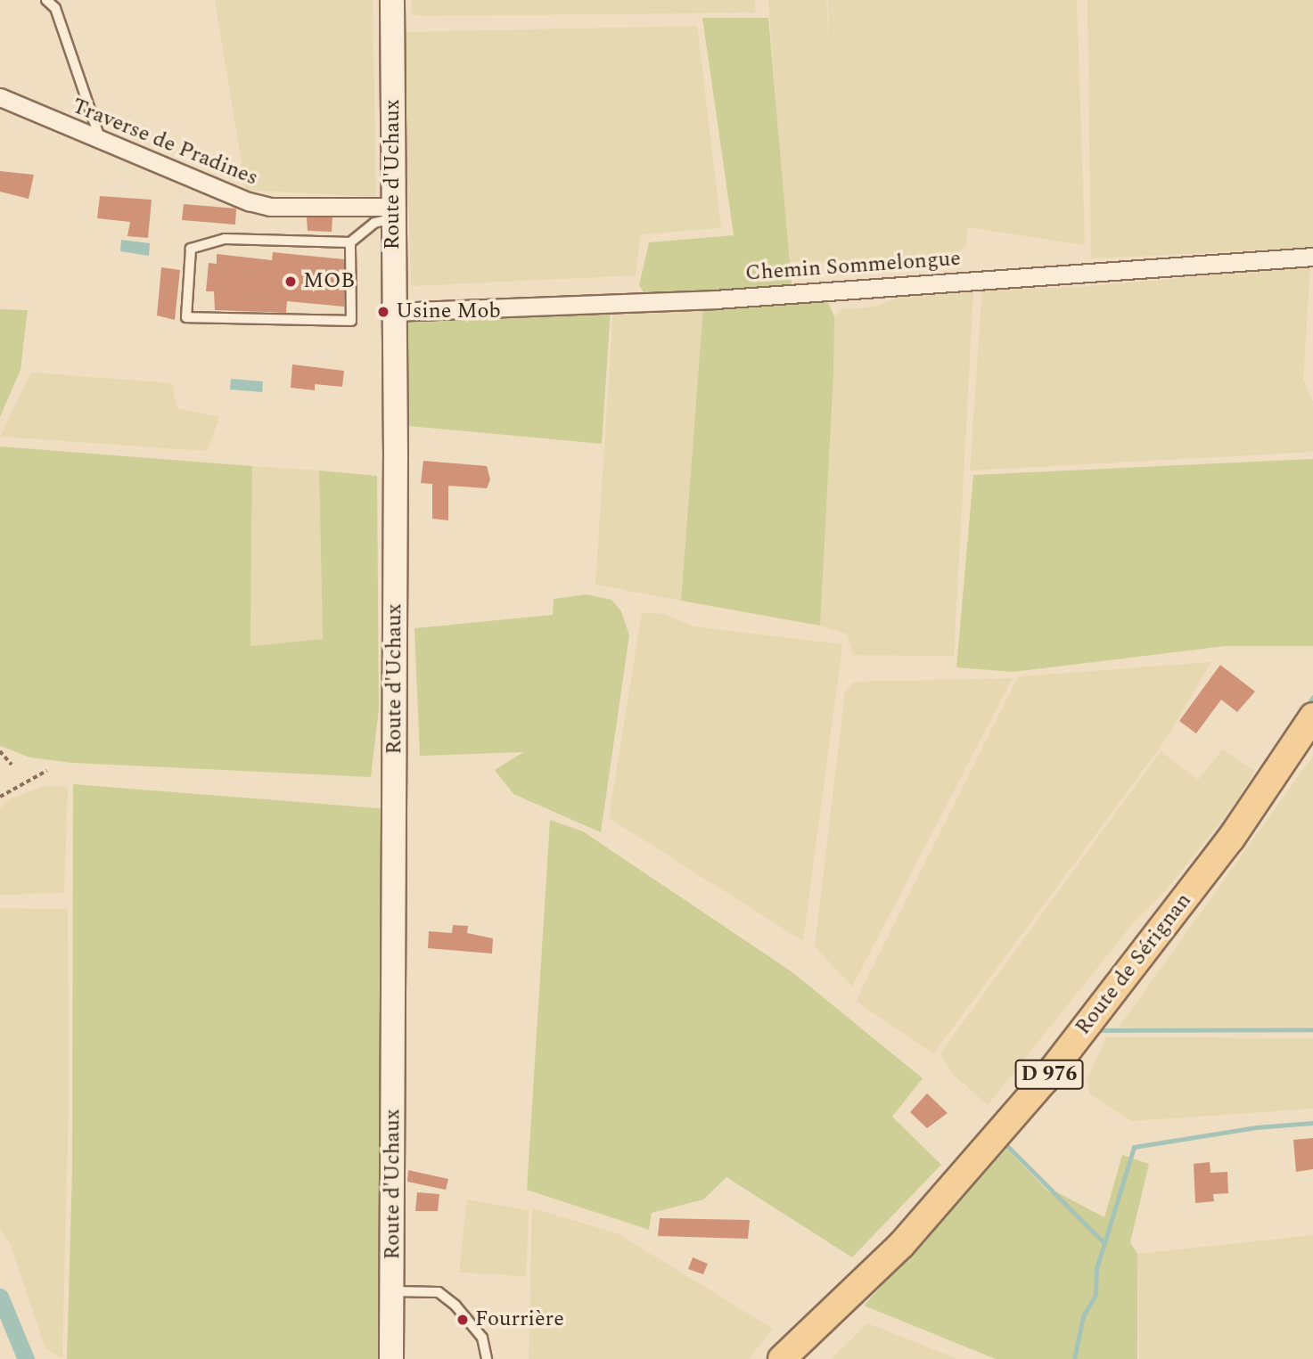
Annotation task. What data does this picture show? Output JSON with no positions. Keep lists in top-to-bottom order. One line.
{"streets":{"main road":["Route d'Uchaux","Route de Sérignan","D 976"],"street":["Traverse de Pradines","Chemin Sommelongue"]},"crossings":[["Traverse de Pradines","Route d'Uchaux"],["Route d'Uchaux","Chemin Sommelongue"]],"places":["MOB","Usine Mob","Fourrière"]}
